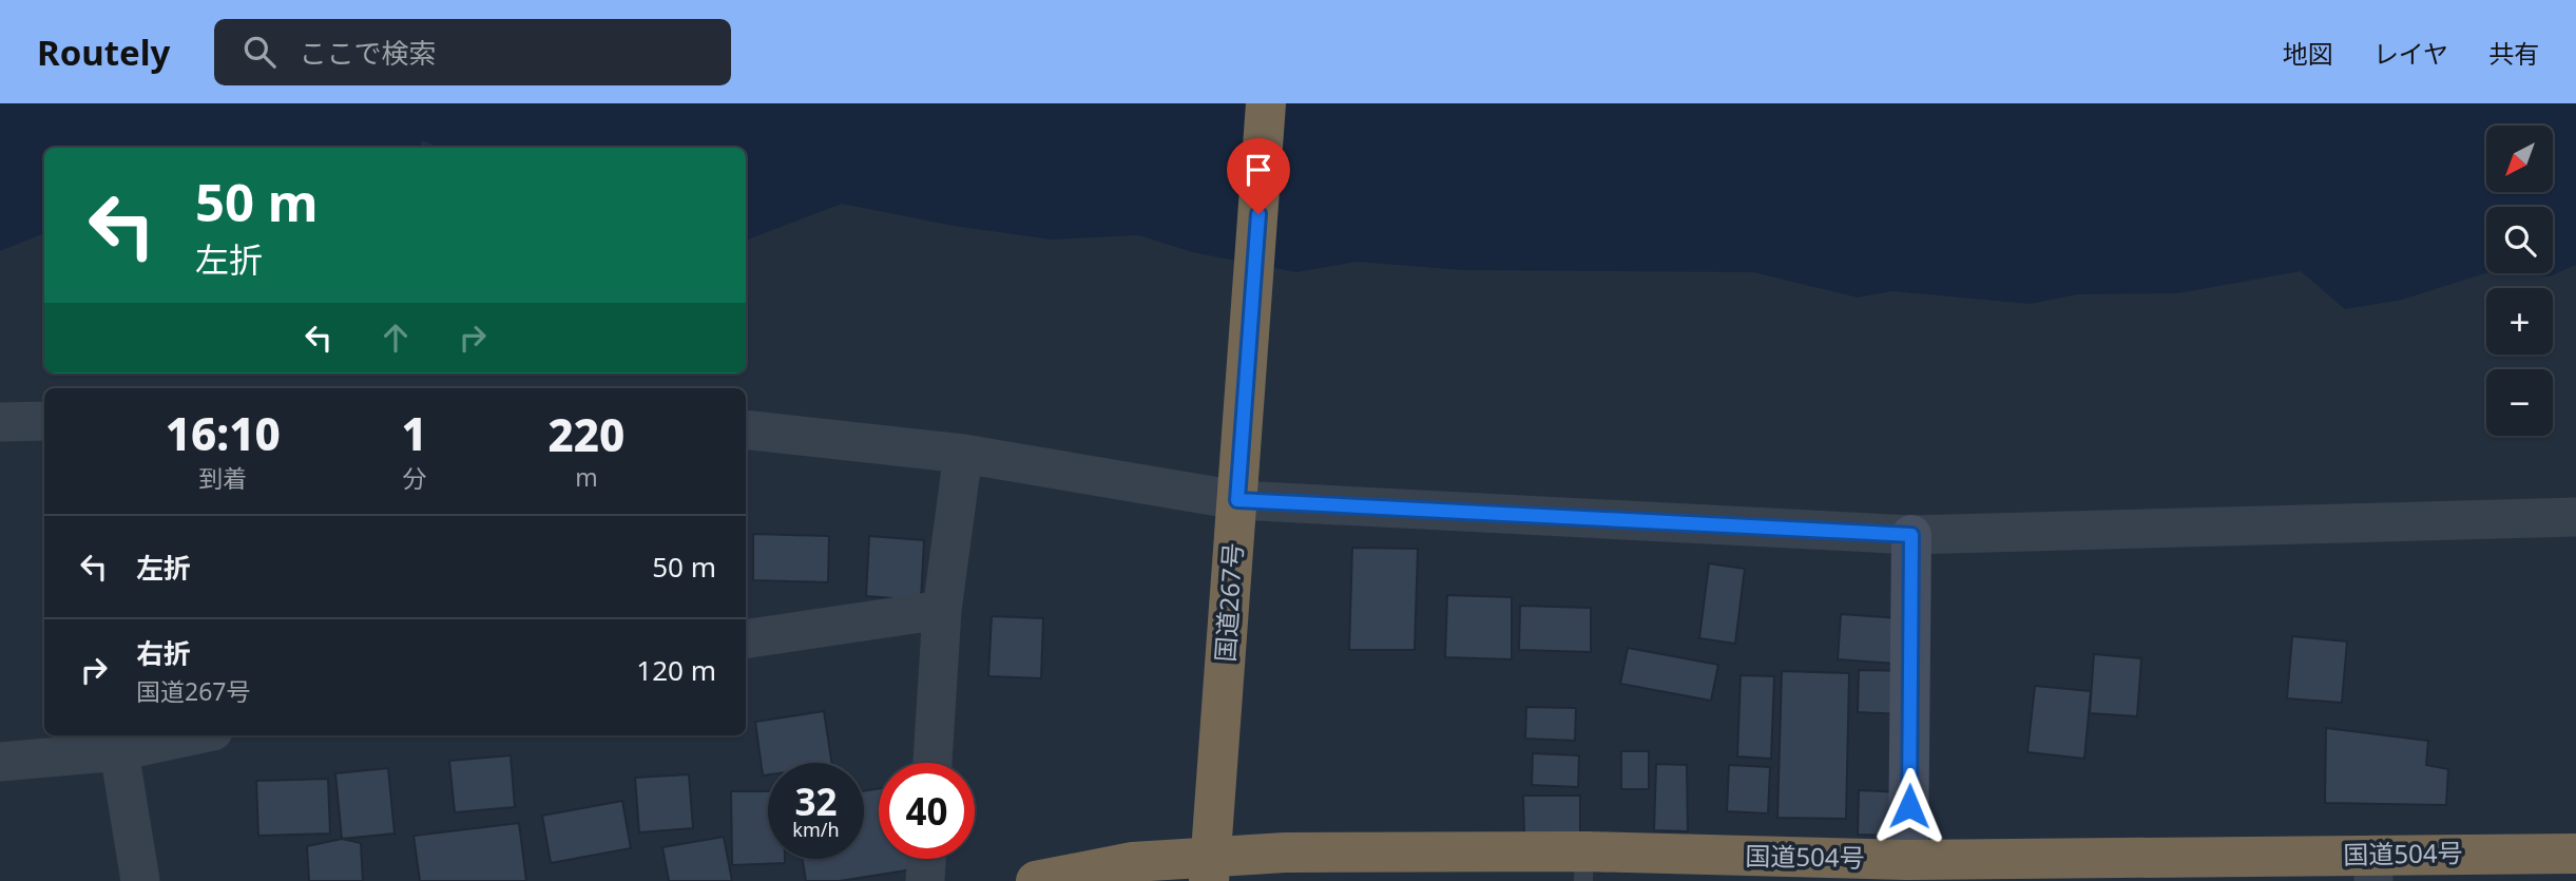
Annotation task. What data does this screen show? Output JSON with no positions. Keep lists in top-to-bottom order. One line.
{"streets":{"highway":["国道267号","国道504号"]},"crossings":[["国道267号","国道504号"]],"north":"bottom left","page":{"header":"Routely","search":"ここで検索","nav":["地図","レイヤ","共有"],"map_buttons":["+","−"],"turn":["50 m","左折"],"eta":["16:10","到着","1","分","220","m"],"list":[{"name":"左折","value":"50 m"},{"name":"右折","note":"国道267号","value":"120 m"}],"speed":"32 km/h","limit":"40"}}
